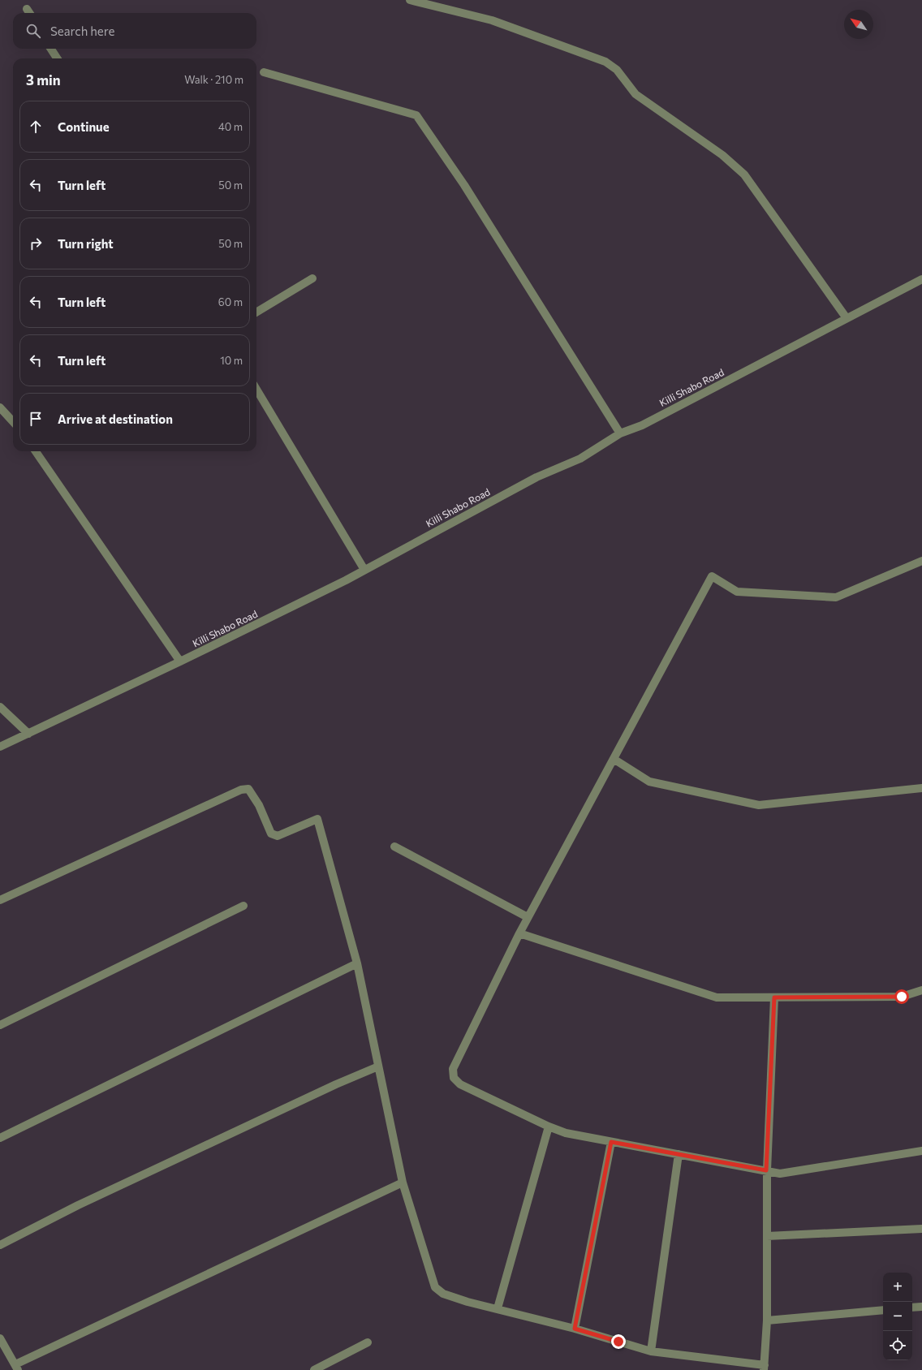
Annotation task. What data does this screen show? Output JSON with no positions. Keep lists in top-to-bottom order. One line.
{"streets":{"street":["Killi Shabo Road"]},"north":"top left","page":{"search":"Search here","heading":["3 min","Walk · 210 m"],"list":[["Continue","40 m"],["Turn left","50 m"],["Turn right","50 m"],["Turn left","60 m"],["Turn left","10 m"],"Arrive at destination"],"map_buttons":["+","−"]}}
